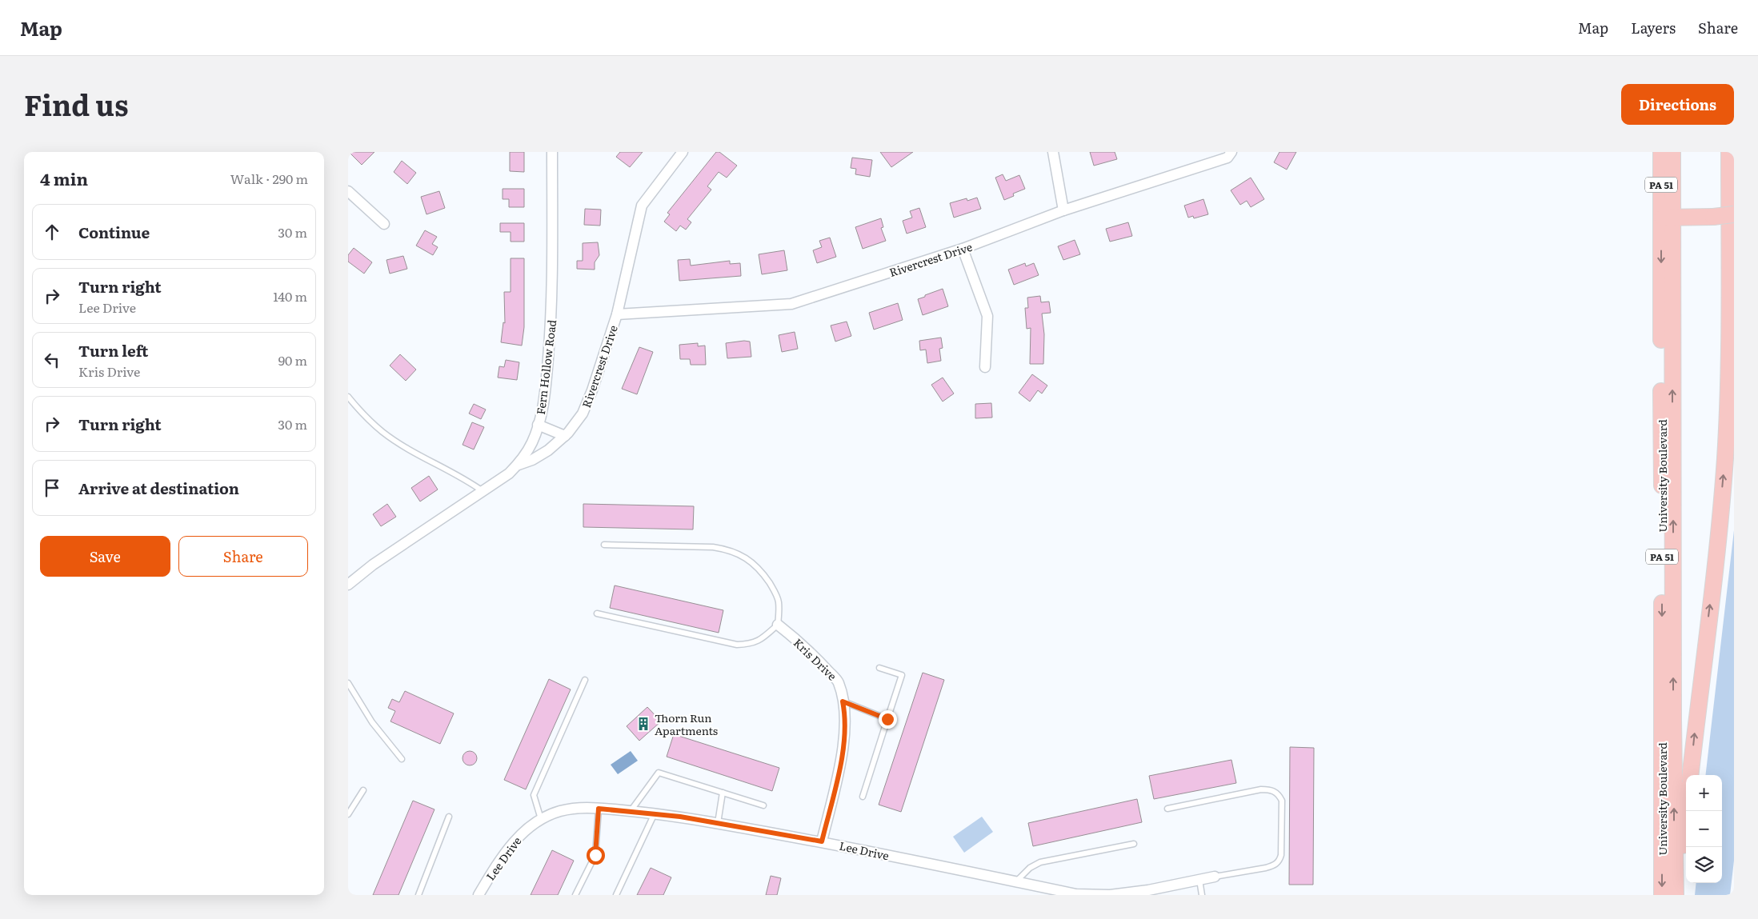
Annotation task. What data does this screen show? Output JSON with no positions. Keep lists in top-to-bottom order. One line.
{"streets":{"main road":["PA 51","University Boulevard"],"street":["Rivercrest Drive","Fern Hollow Road","Kris Drive","Lee Drive"]},"crossings":[["Rivercrest Drive","Fern Hollow Road"],["Kris Drive","Lee Drive"]],"places":{"building":["Thorn Run Apartments"]},"page":{"header":"Map","nav":["Map","Layers","Share"],"title":"Find us","buttons":["Directions",["Save","Share"]],"heading":["4 min","Walk · 290 m"],"list":[["Continue","30 m"],["Turn right","Lee Drive","140 m"],["Turn left","Kris Drive","90 m"],["Turn right","30 m"],"Arrive at destination"],"map_buttons":["+","−"]}}
